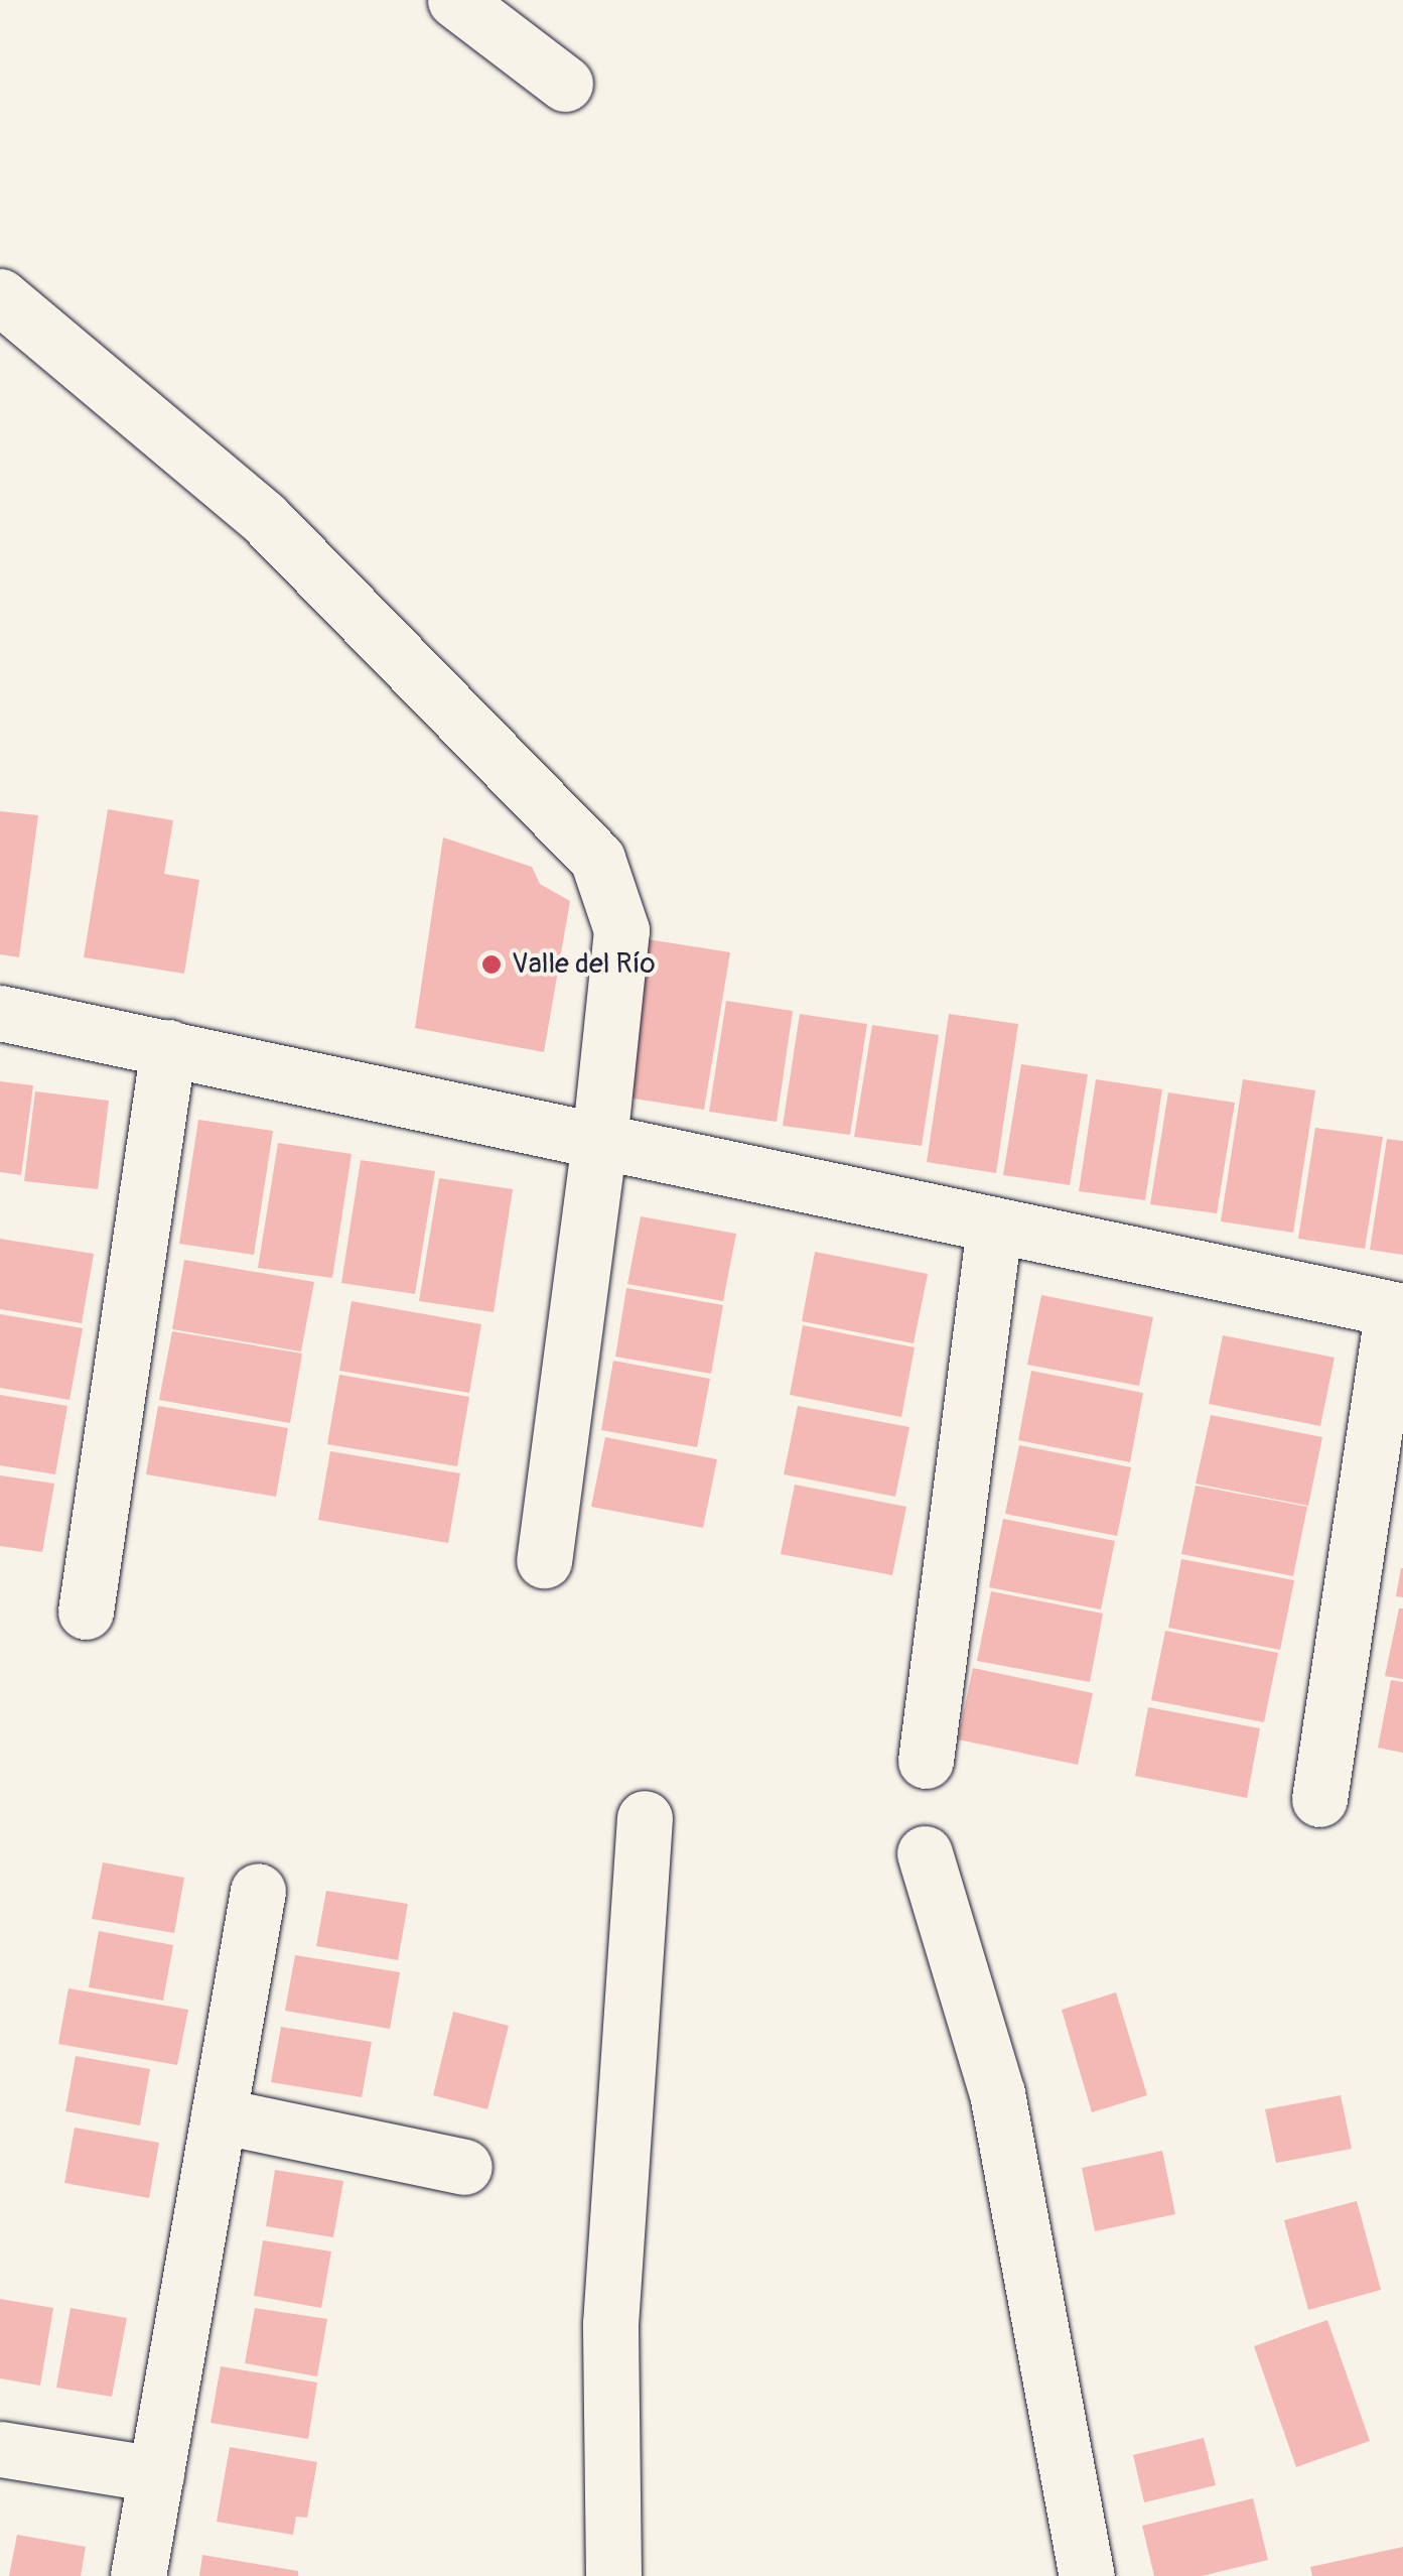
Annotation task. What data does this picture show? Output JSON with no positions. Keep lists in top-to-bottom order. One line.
{"places":["Valle del Río"]}
